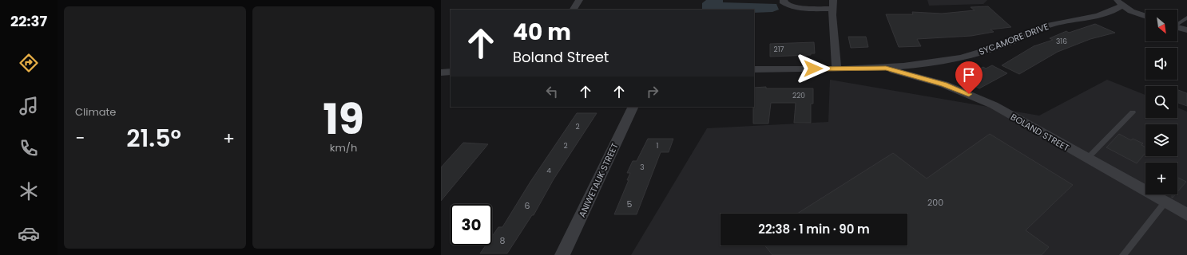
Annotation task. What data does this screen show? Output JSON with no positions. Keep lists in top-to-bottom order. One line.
{"streets":{"street":["SYCAMORE DRIVE","BOLAND STREET","ANIWETAUK STREET"]},"crossings":[["SYCAMORE DRIVE","BOLAND STREET"]],"house_numbers":["316","217","220","2","2","1","3","4","200","5","6","8"],"north":"bottom right","page":{"tabs":"22:37","tile":["Climate",["19","km/h"]],"map_buttons":"+","turn":["40 m","Boland Street"],"heat":["−","21.5°","+"],"limit":"30","trip":"22:38 · 1 min · 90 m"}}
